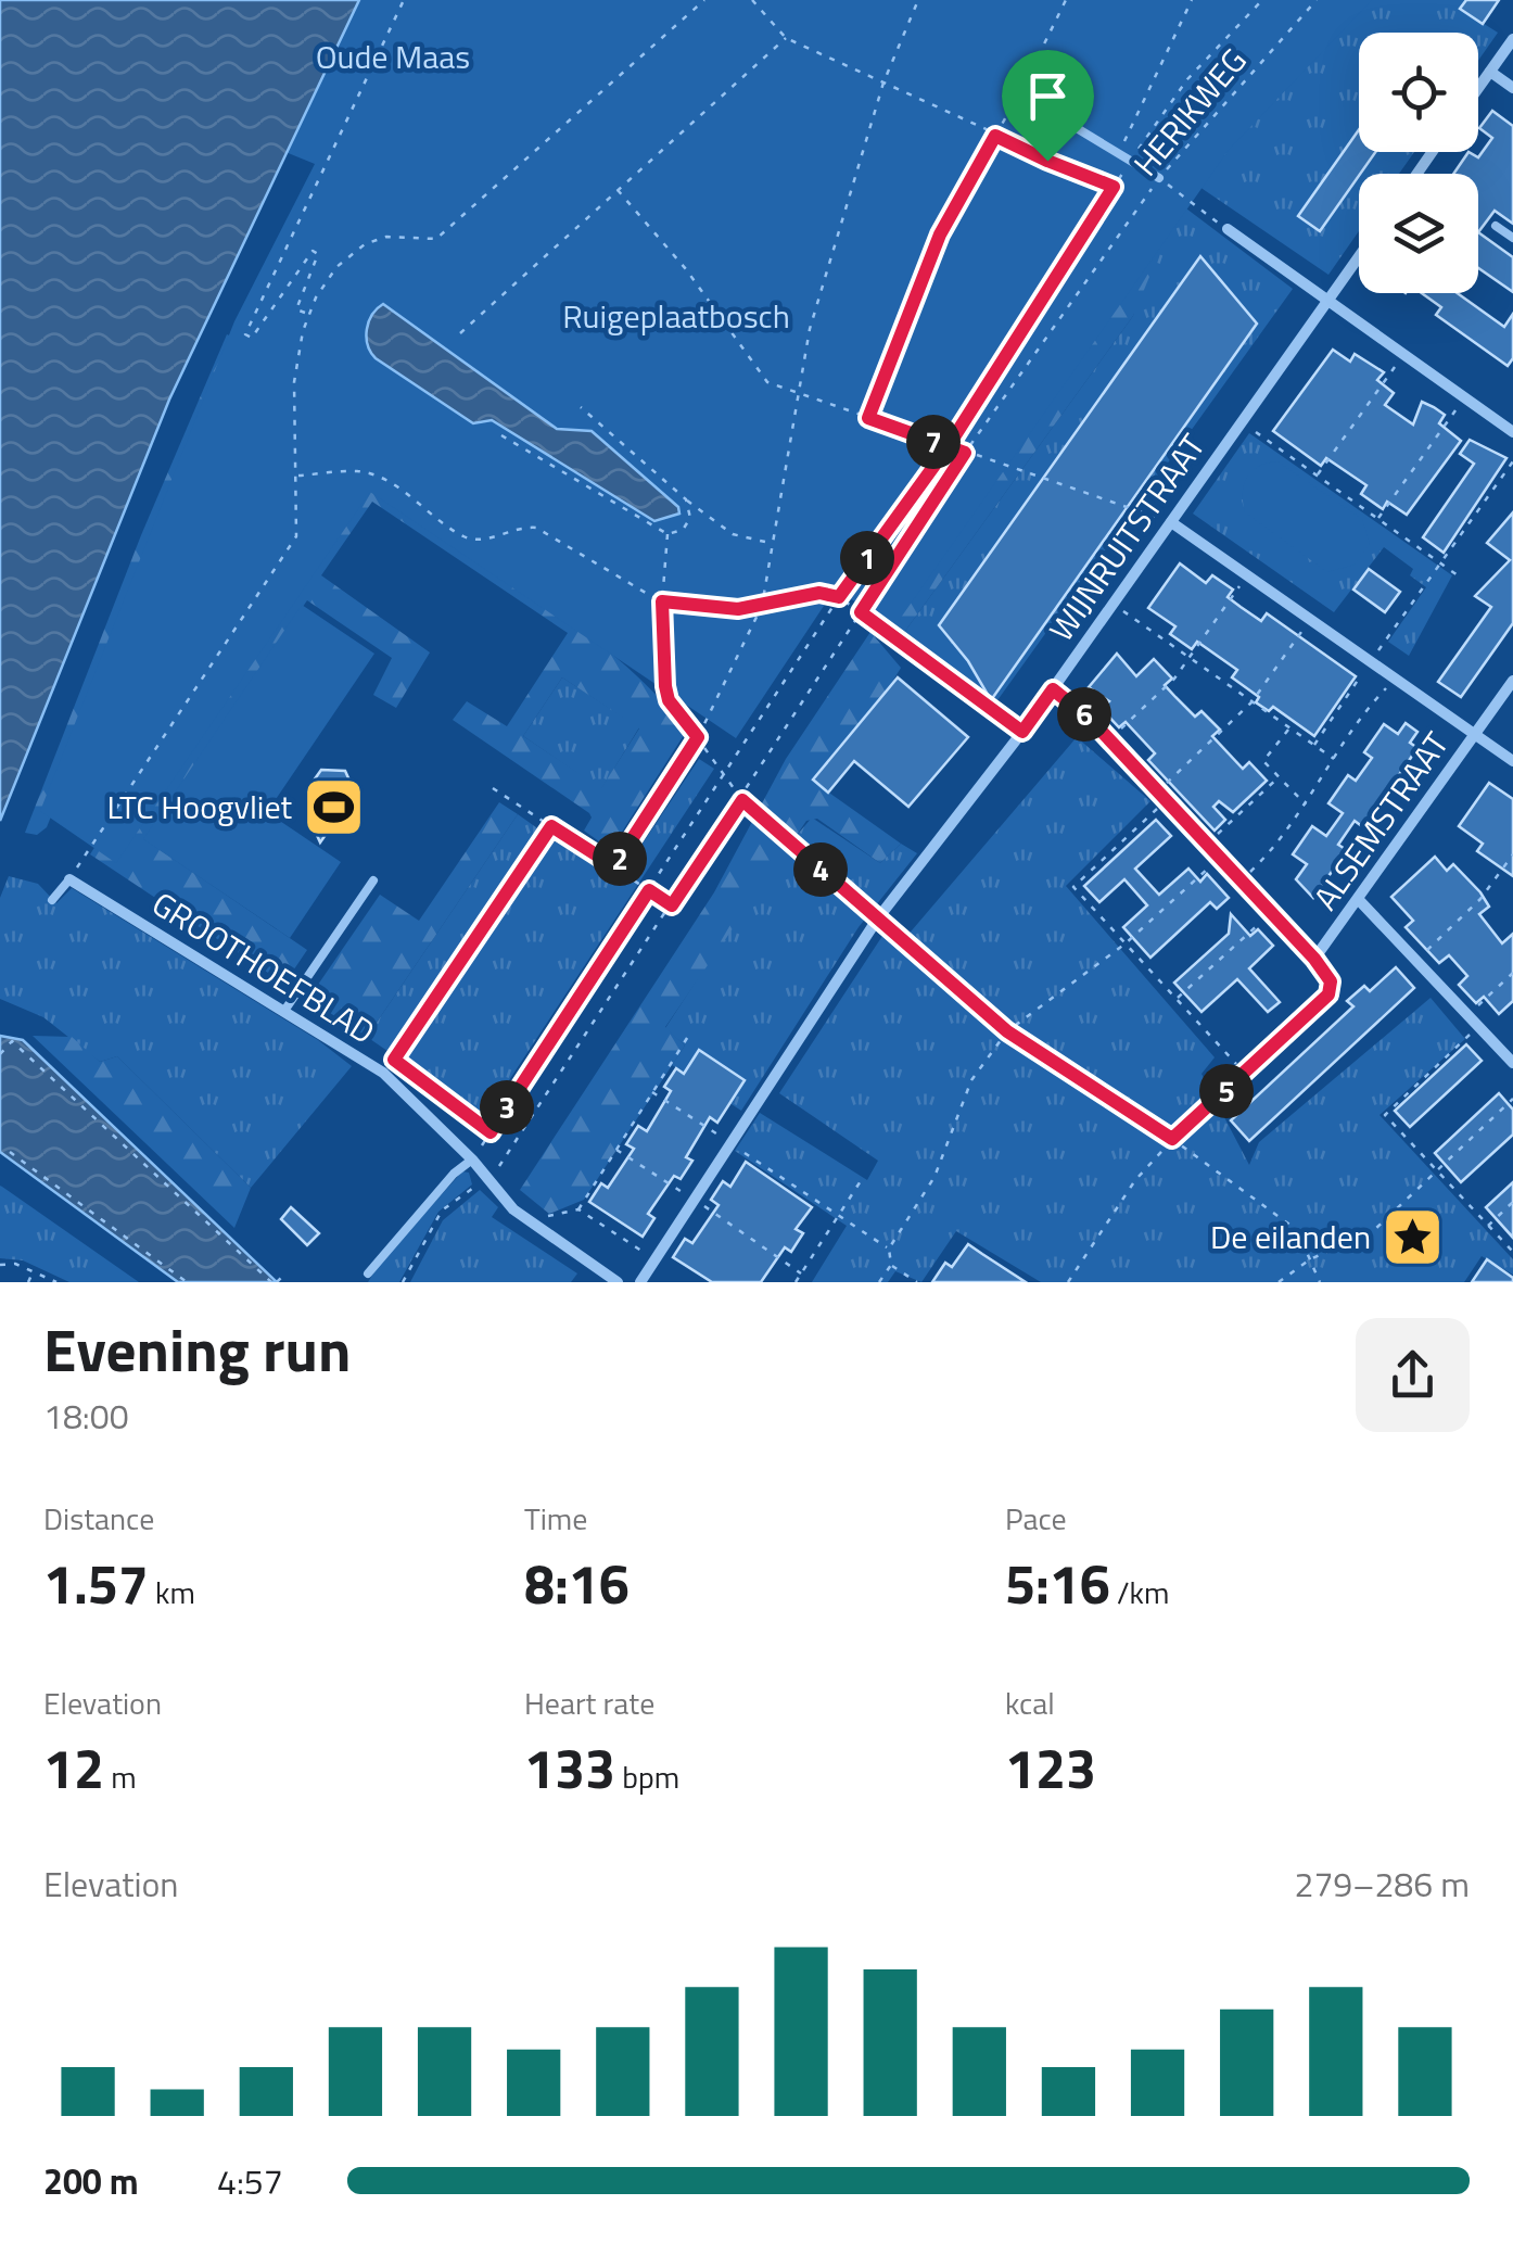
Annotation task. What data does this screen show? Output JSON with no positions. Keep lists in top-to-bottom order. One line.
{"streets":{"street":["WIJNRUITSTRAAT","ALSEMSTRAAT","GROOTHOEFBLAD"],"path":["HERIKWEG"]},"crossings":[["HERIKWEG","GROOTHOEFBLAD"]],"parks":["Oude Maas","Ruigeplaatbosch"],"places":{"sports":["LTC Hoogvliet"],"place":["De eilanden"]},"page":{"pins":["7","1","6","2","4","5","3"],"heading":["Evening run","18:00"],"stats":[["Distance","1.57 km"],["Time","8:16"],["Pace","5:16 /km"],["Elevation","12 m"],["Heart rate","133 bpm"],["kcal","123"]],"chart":["Elevation","279–286 m"],"list":[{"name":"200 m","note":"4:57"}]}}
